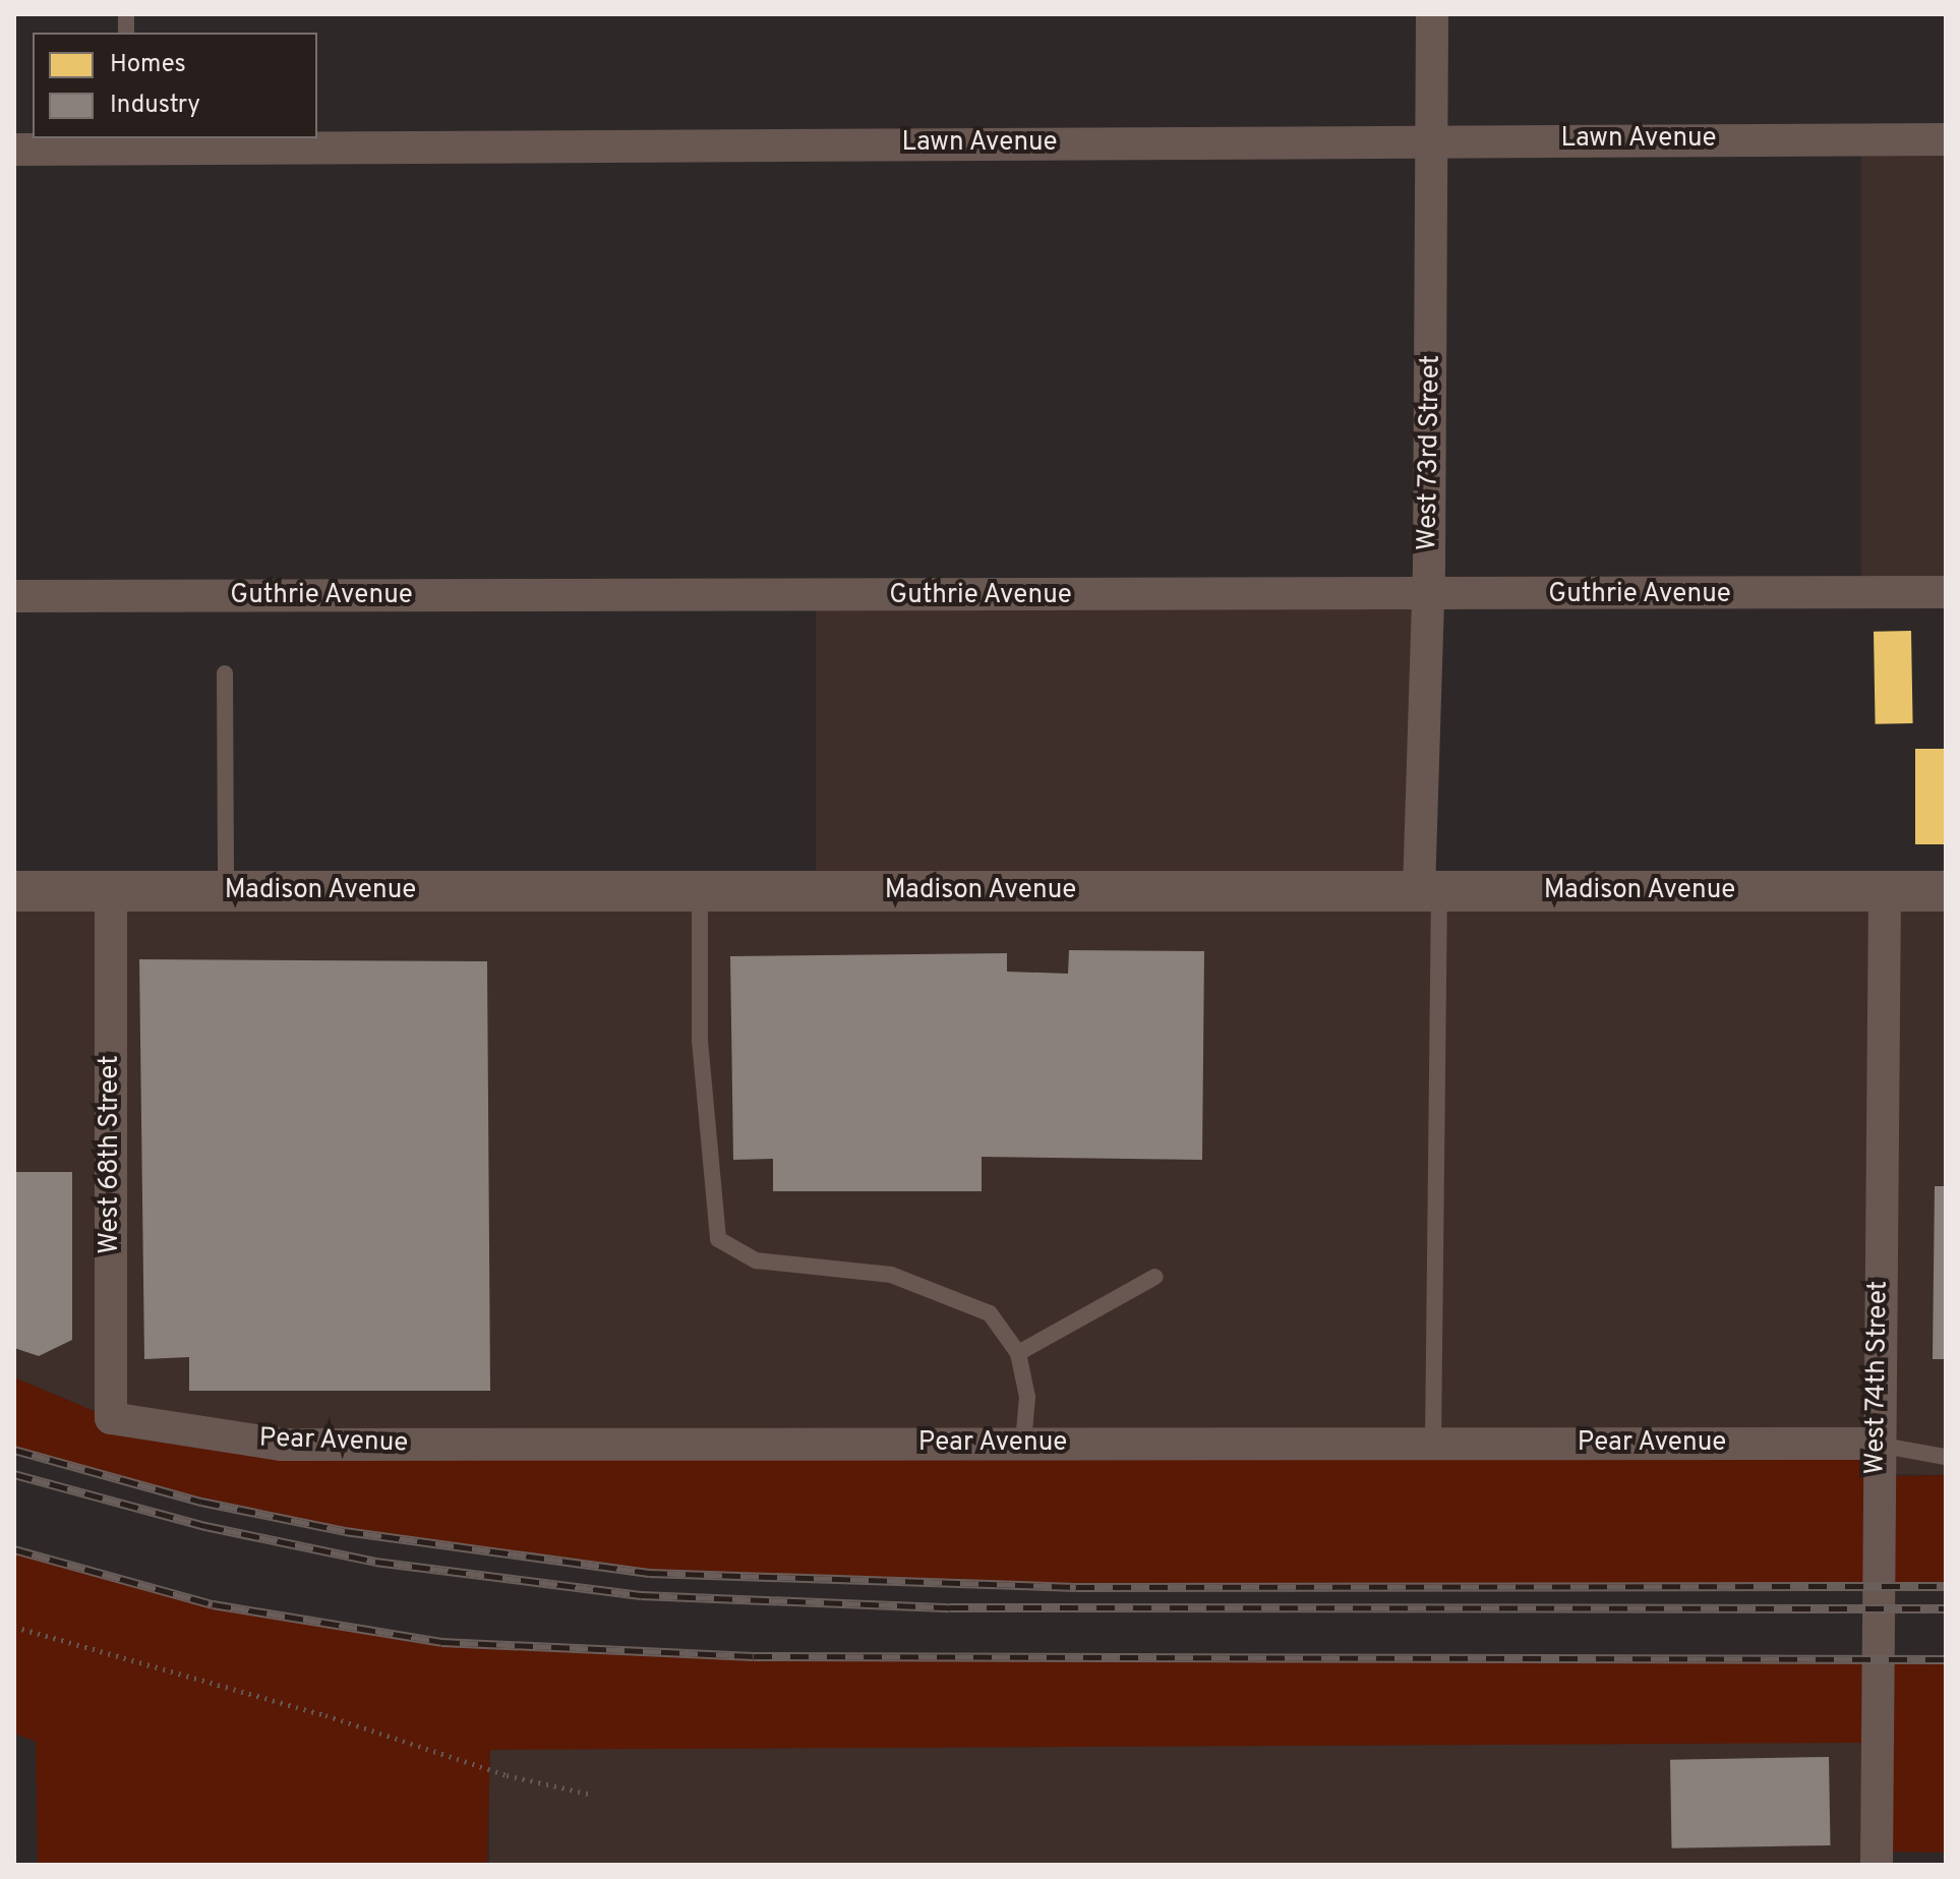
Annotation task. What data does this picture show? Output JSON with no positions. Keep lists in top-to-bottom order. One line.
{"streets":{"street":["Lawn Avenue","West 73rd Street","Guthrie Avenue","Madison Avenue","West 68th Street","West 74th Street","Pear Avenue"]},"crossings":[["Lawn Avenue","West 73rd Street"],["West 73rd Street","Guthrie Avenue"],["West 73rd Street","Madison Avenue"],["Madison Avenue","West 68th Street"],["Madison Avenue","West 74th Street"],["West 68th Street","Pear Avenue"],["West 74th Street","Pear Avenue"]],"legend":["Homes","Industry"]}
